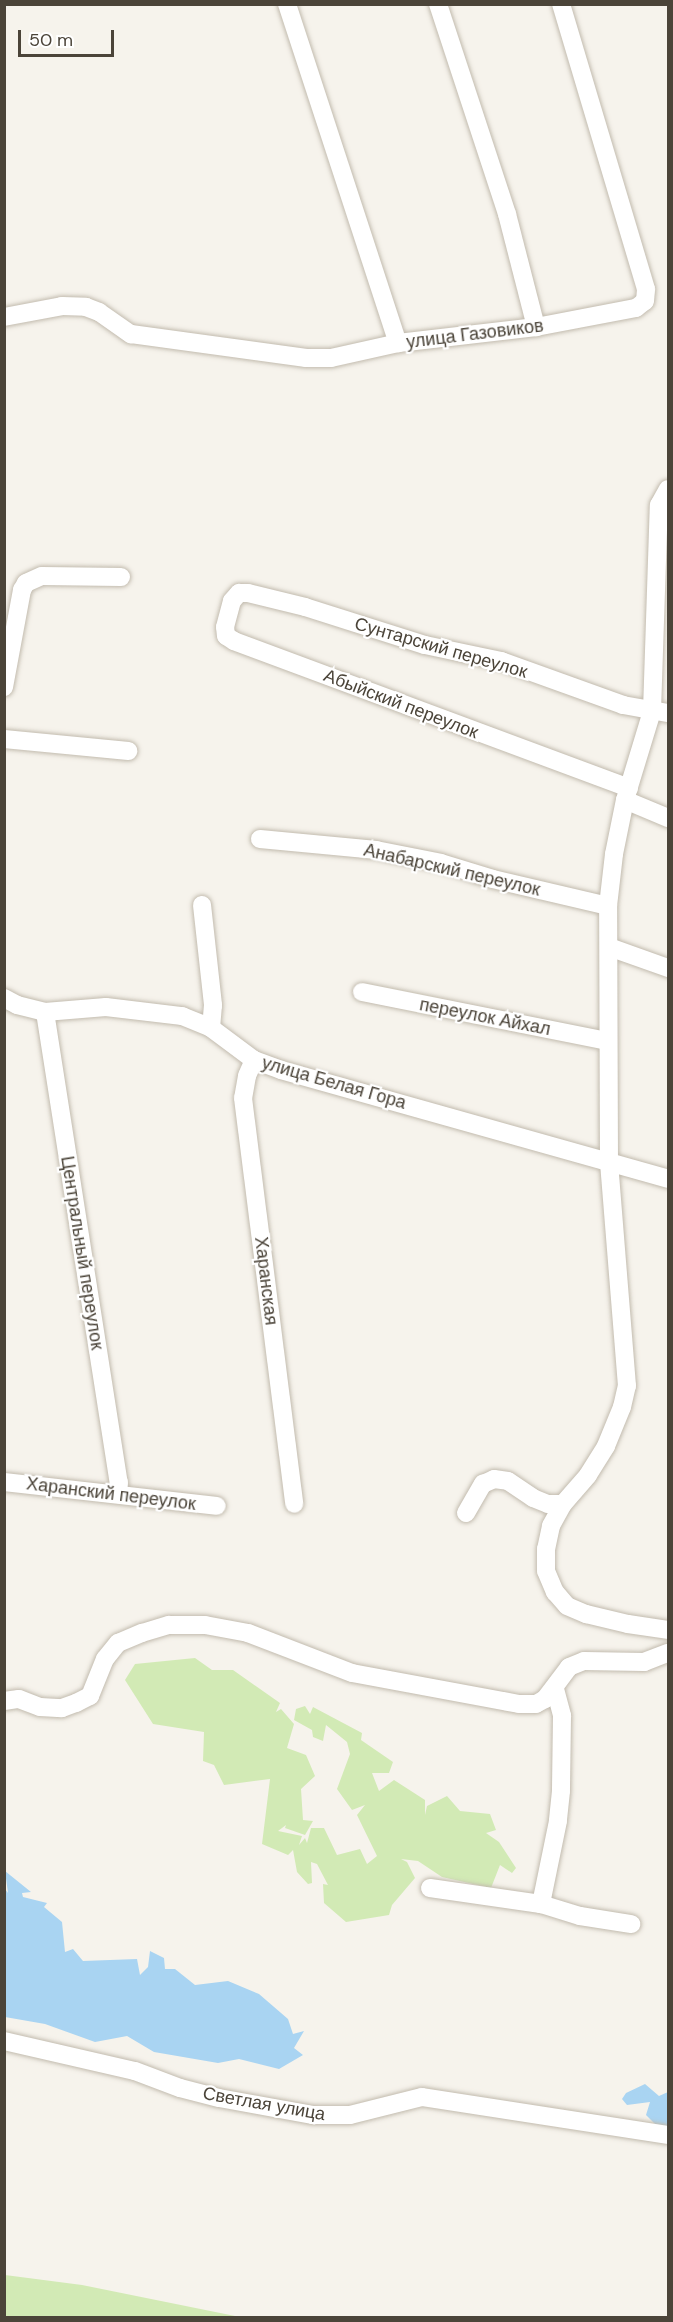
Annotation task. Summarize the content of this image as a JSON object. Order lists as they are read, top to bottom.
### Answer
{
  "streets": {
    "street": [
      "улица Газовиков",
      "Сунтарский переулок",
      "Абыйский переулок",
      "Анабарский переулок",
      "переулок Айхал",
      "улица Белая Гора",
      "Центральный переулок",
      "Харанская",
      "Харанский переулок",
      "Светлая улица"
    ]
  },
  "crossings": [
    ["Сунтарский переулок", "Абыйский переулок"],
    ["улица Белая Гора", "Центральный переулок"],
    ["улица Белая Гора", "Харанская"],
    ["Центральный переулок", "Харанский переулок"]
  ],
  "scale_bar": "50 m"
}
